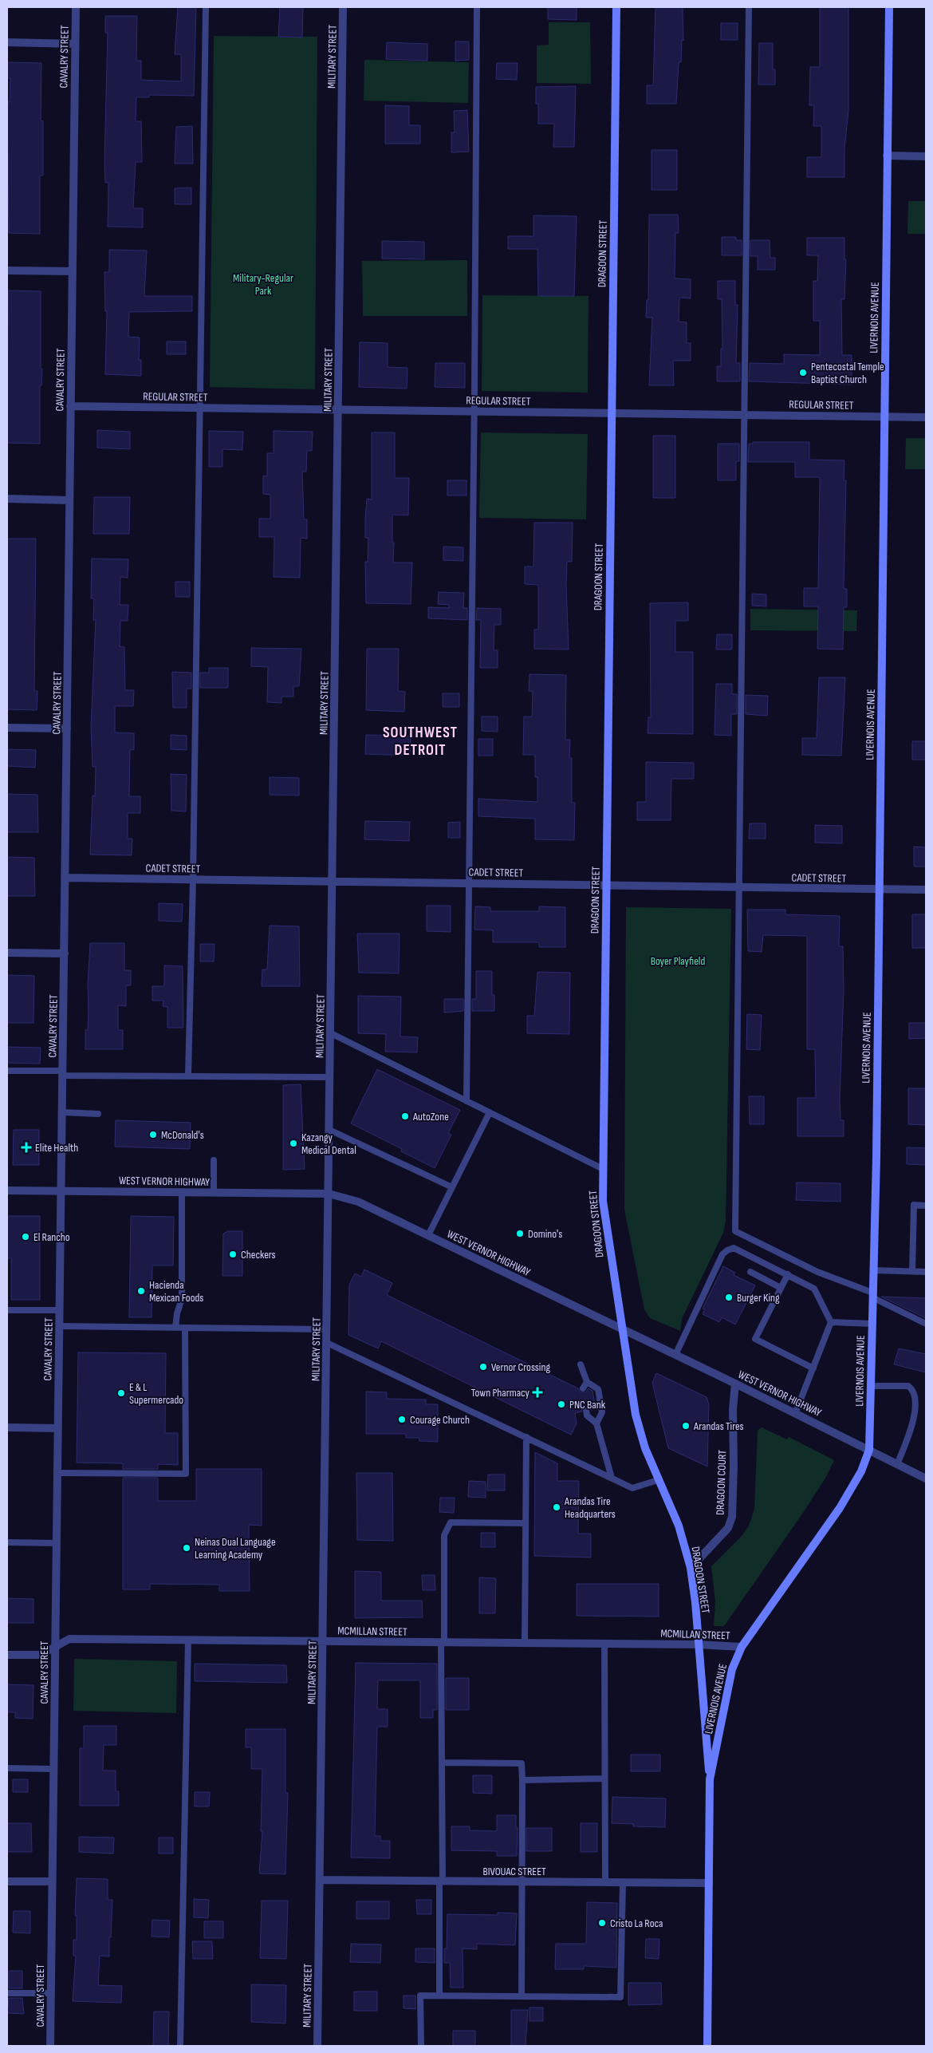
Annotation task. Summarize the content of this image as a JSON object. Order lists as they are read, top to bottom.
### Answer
{
  "streets": {
    "main road": ["DRAGOON STREET", "LIVERNOIS AVENUE"],
    "street": [
      "CAVALRY STREET",
      "MILITARY STREET",
      "REGULAR STREET",
      "CADET STREET",
      "WEST VERNOR HIGHWAY",
      "DRAGOON COURT",
      "MCMILLAN STREET",
      "BIVOUAC STREET"
    ]
  },
  "crossings": [
    ["CAVALRY STREET", "REGULAR STREET"],
    ["CAVALRY STREET", "CADET STREET"],
    ["CAVALRY STREET", "WEST VERNOR HIGHWAY"],
    ["CAVALRY STREET", "MCMILLAN STREET"],
    ["MILITARY STREET", "REGULAR STREET"],
    ["MILITARY STREET", "CADET STREET"],
    ["MILITARY STREET", "WEST VERNOR HIGHWAY"],
    ["MILITARY STREET", "MCMILLAN STREET"],
    ["MILITARY STREET", "BIVOUAC STREET"],
    ["DRAGOON STREET", "LIVERNOIS AVENUE"],
    ["DRAGOON STREET", "REGULAR STREET"],
    ["DRAGOON STREET", "CADET STREET"],
    ["DRAGOON STREET", "WEST VERNOR HIGHWAY"],
    ["DRAGOON STREET", "DRAGOON COURT"],
    ["DRAGOON STREET", "MCMILLAN STREET"],
    ["LIVERNOIS AVENUE", "REGULAR STREET"],
    ["LIVERNOIS AVENUE", "CADET STREET"],
    ["LIVERNOIS AVENUE", "WEST VERNOR HIGHWAY"],
    ["LIVERNOIS AVENUE", "MCMILLAN STREET"],
    ["LIVERNOIS AVENUE", "BIVOUAC STREET"],
    ["WEST VERNOR HIGHWAY", "DRAGOON COURT"]
  ],
  "districts": ["SOUTHWEST DETROIT"],
  "parks": ["Military-Regular Park", "Boyer Playfield"],
  "places": {
    "other": [
      "Pentecostal Temple Baptist Church",
      "AutoZone",
      "McDonald's",
      "Kazangy Medical Dental",
      "Domino's",
      "El Rancho",
      "Checkers",
      "Hacienda Mexican Foods",
      "Burger King",
      "Vernor Crossing",
      "E & L Supermercado",
      "PNC Bank",
      "Courage Church",
      "Arandas Tires",
      "Arandas Tire Headquarters",
      "Neinas Dual Language Learning Academy",
      "Cristo La Roca"
    ],
    "health": ["Elite Health", "Town Pharmacy"]
  }
}
